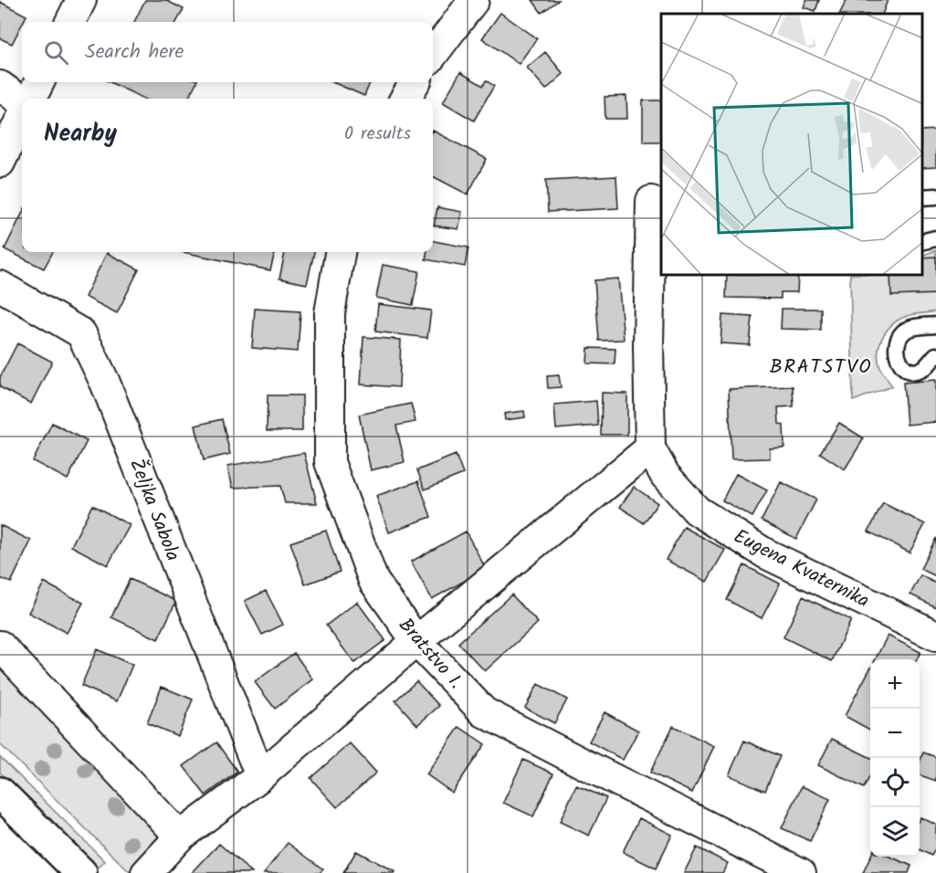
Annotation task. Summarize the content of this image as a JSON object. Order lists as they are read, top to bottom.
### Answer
{
  "streets": {
    "street": ["Željka Sabola", "Eugena Kvaternika", "Bratstvo I."]
  },
  "districts": ["BRATSTVO"],
  "page": {
    "search": "Search here",
    "heading": ["Nearby", "0 results"],
    "map_buttons": ["+", "−"]
  }
}
